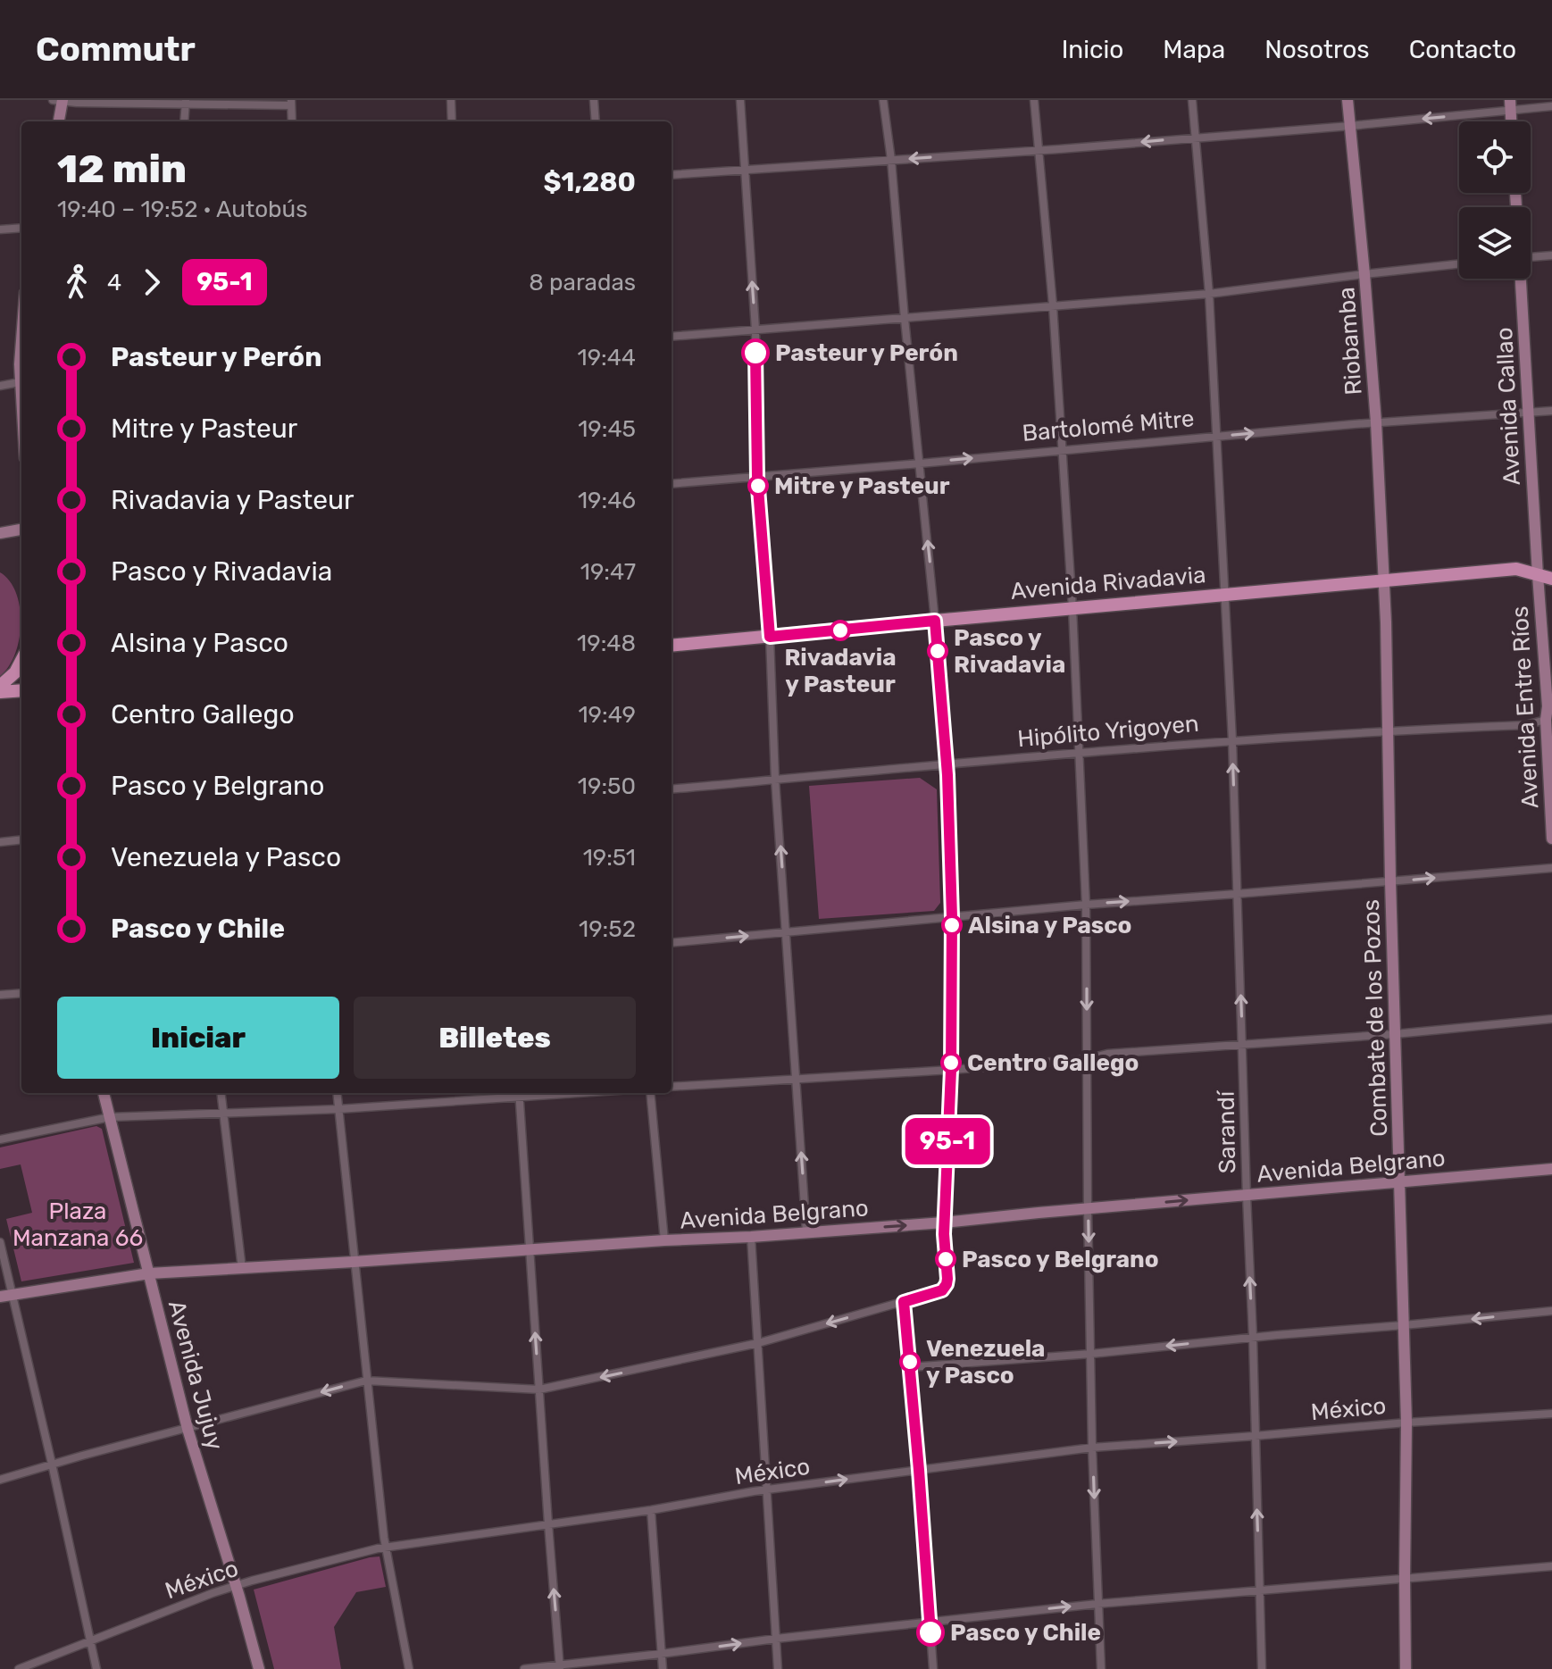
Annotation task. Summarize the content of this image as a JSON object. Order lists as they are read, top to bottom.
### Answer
{
  "streets": {
    "main road": [
      "Riobamba",
      "Avenida Callao",
      "Avenida Rivadavia",
      "Avenida Entre Ríos",
      "Combate de los Pozos",
      "Avenida Belgrano",
      "Avenida Jujuy"
    ],
    "street": [
      "Bartolomé Mitre",
      "Hipólito Yrigoyen",
      "Sarandí",
      "México"
    ]
  },
  "crossings": [
    ["Riobamba", "Bartolomé Mitre"],
    ["Riobamba", "Avenida Rivadavia"],
    ["Riobamba", "Combate de los Pozos"],
    ["Avenida Callao", "Bartolomé Mitre"],
    ["Avenida Callao", "Avenida Rivadavia"],
    ["Avenida Callao", "Avenida Entre Ríos"],
    ["Bartolomé Mitre", "Sarandí"],
    ["Avenida Rivadavia", "Avenida Entre Ríos"],
    ["Avenida Rivadavia", "Combate de los Pozos"],
    ["Avenida Rivadavia", "Sarandí"],
    ["Avenida Entre Ríos", "Hipólito Yrigoyen"],
    ["Hipólito Yrigoyen", "Combate de los Pozos"],
    ["Hipólito Yrigoyen", "Sarandí"],
    ["Combate de los Pozos", "Avenida Belgrano"],
    ["Combate de los Pozos", "México"],
    ["Sarandí", "Avenida Belgrano"],
    ["Sarandí", "México"],
    ["Avenida Belgrano", "Avenida Jujuy"],
    ["Avenida Jujuy", "México"]
  ],
  "one_way": ["Sarandí"],
  "parks": ["Plaza Manzana 66"],
  "places": [
    "Pasteur y Perón",
    "Mitre y Pasteur",
    "Rivadavia y Pasteur",
    "Pasco y Rivadavia",
    "Alsina y Pasco",
    "Centro Gallego",
    "Pasco y Belgrano",
    "Venezuela y Pasco",
    "Pasco y Chile"
  ],
  "lines": ["bus line 95-1"],
  "page": {
    "header": "Commutr",
    "nav": [
      "Inicio",
      "Mapa",
      "Nosotros",
      "Contacto"
    ],
    "on_map": "95-1",
    "heading": ["12 min", "19:40 – 19:52 · Autobús", "$1,280"],
    "legs": ["4", "95-1", "8 paradas"],
    "list": [
      {
        "name": "Pasteur y Perón",
        "value": "19:44"
      },
      {
        "name": "Mitre y Pasteur",
        "value": "19:45"
      },
      {
        "name": "Rivadavia y Pasteur",
        "value": "19:46"
      },
      {
        "name": "Pasco y Rivadavia",
        "value": "19:47"
      },
      {
        "name": "Alsina y Pasco",
        "value": "19:48"
      },
      {
        "name": "Centro Gallego",
        "value": "19:49"
      },
      {
        "name": "Pasco y Belgrano",
        "value": "19:50"
      },
      {
        "name": "Venezuela y Pasco",
        "value": "19:51"
      },
      {
        "name": "Pasco y Chile",
        "value": "19:52"
      }
    ],
    "buttons": ["Iniciar", "Billetes"]
  }
}
